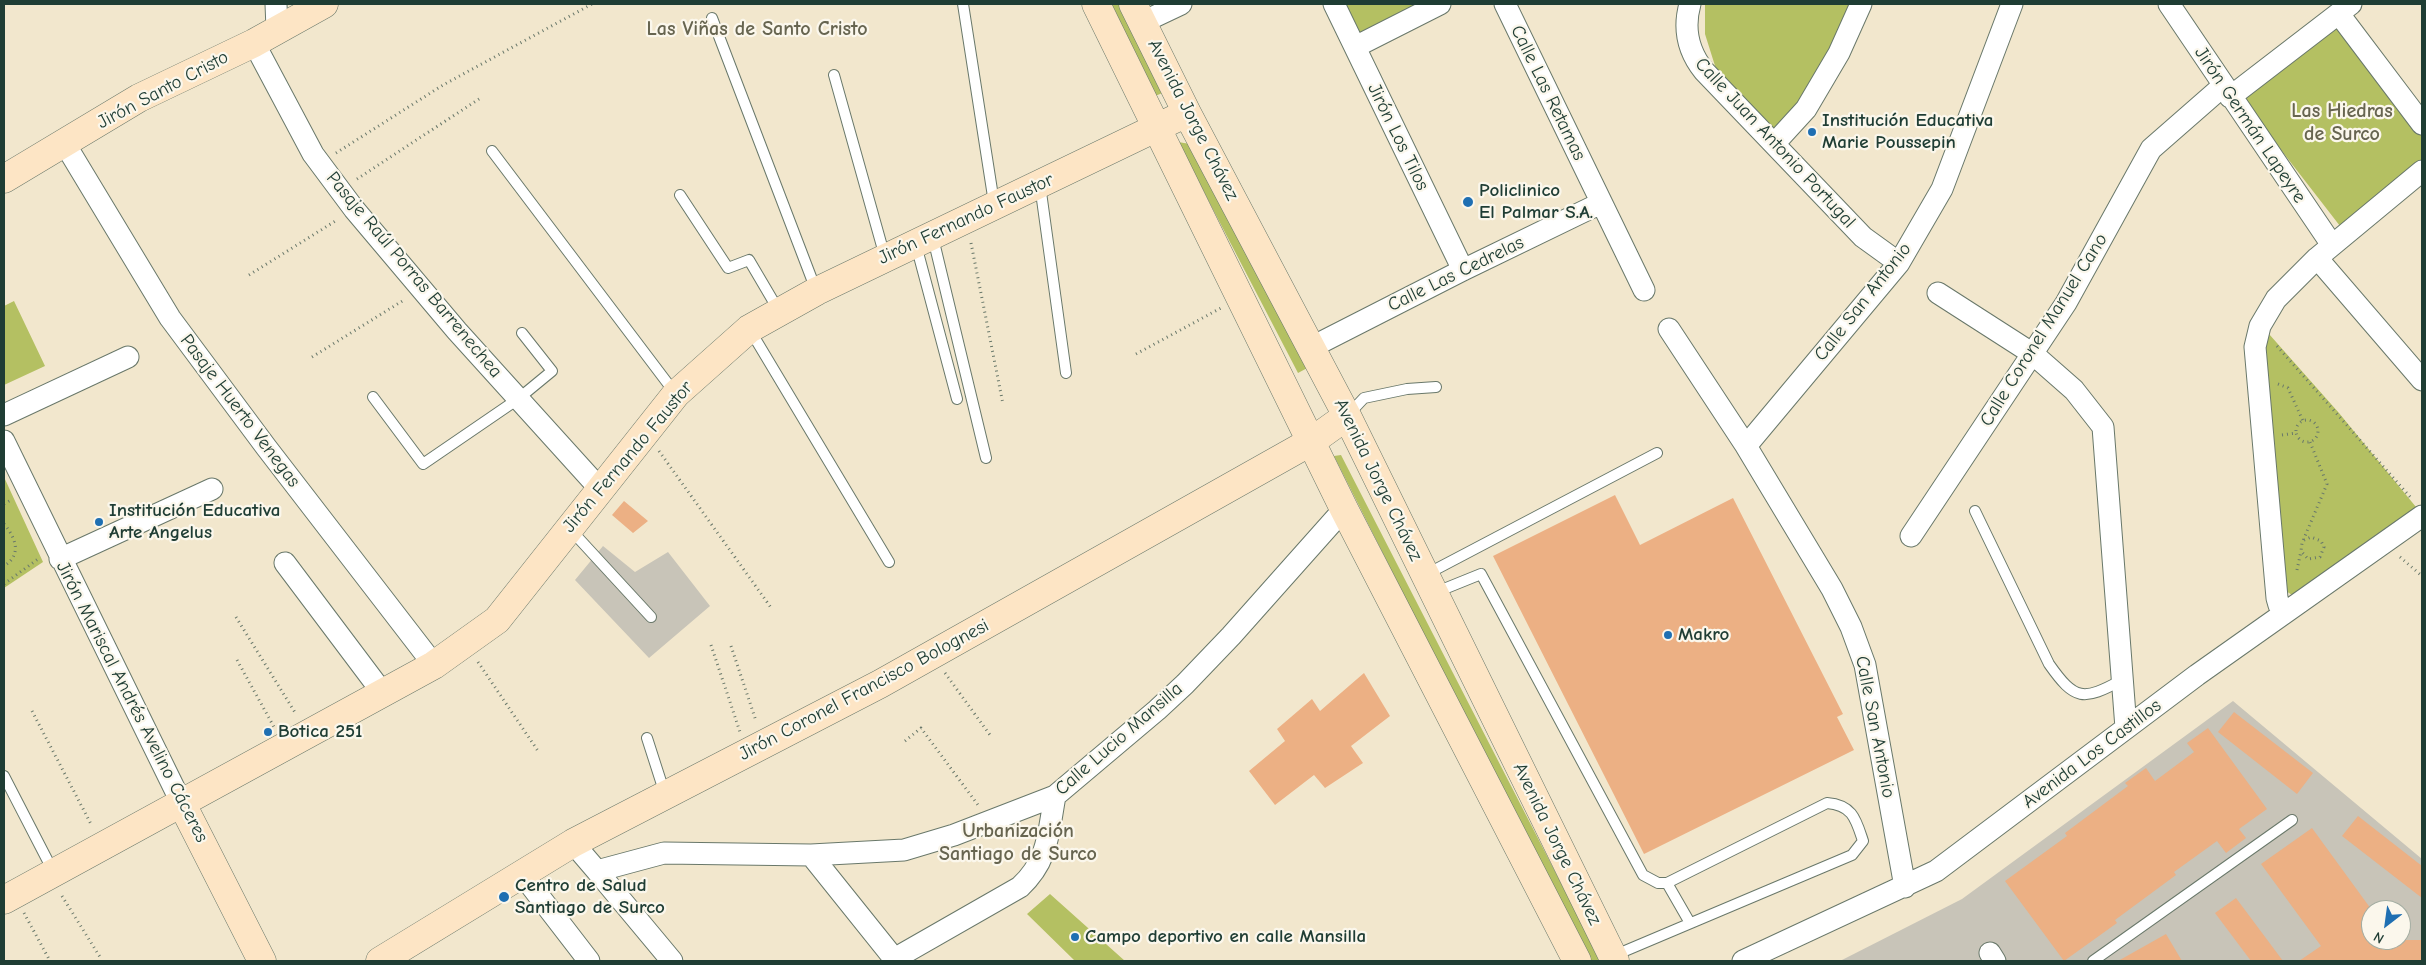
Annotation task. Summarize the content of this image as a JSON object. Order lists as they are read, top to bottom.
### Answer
{
  "streets": {
    "street": [
      "Jirón Santo Cristo",
      "Calle Las Retamas",
      "Avenida Jorge Chávez",
      "Jirón Germán Lapeyre",
      "Jirón Los Tilos",
      "Calle Juan Antonio Portugal",
      "Jirón Fernando Faustor",
      "Calle Las Cedrelas",
      "Pasaje Raúl Porras Barrenechea",
      "Calle San Antonio",
      "Calle Coronel Manuel Cano",
      "Pasaje Huerto Venegas",
      "Jirón Coronel Francisco Bolognesi",
      "Jirón Mariscal Andrés Avelino Cáceres",
      "Calle Lucio Mansilla",
      "Avenida Los Castillos"
    ]
  },
  "crossings": [
    ["Jirón Santo Cristo", "Pasaje Raúl Porras Barrenechea"],
    ["Jirón Santo Cristo", "Pasaje Huerto Venegas"],
    ["Calle Las Retamas", "Calle Las Cedrelas"],
    ["Avenida Jorge Chávez", "Jirón Fernando Faustor"],
    ["Avenida Jorge Chávez", "Calle Las Cedrelas"],
    ["Avenida Jorge Chávez", "Jirón Coronel Francisco Bolognesi"],
    ["Avenida Jorge Chávez", "Calle Lucio Mansilla"],
    ["Jirón Germán Lapeyre", "Calle Coronel Manuel Cano"],
    ["Jirón Los Tilos", "Calle Las Cedrelas"],
    ["Calle Juan Antonio Portugal", "Calle San Antonio"],
    ["Jirón Fernando Faustor", "Pasaje Raúl Porras Barrenechea"],
    ["Jirón Fernando Faustor", "Pasaje Huerto Venegas"],
    ["Jirón Fernando Faustor", "Jirón Mariscal Andrés Avelino Cáceres"],
    ["Calle San Antonio", "Avenida Los Castillos"]
  ],
  "districts": ["Las Viñas de Santo Cristo", "Las Hiedras de Surco", "Urbanización Santiago de Surco"],
  "places": [
    "Institución Educativa Marie Poussepin",
    "Policlinico El Palmar S.A.",
    "Institución Educativa Arte Angelus",
    "Makro",
    "Botica 251",
    "Centro de Salud Santiago de Surco",
    "Campo deportivo en calle Mansilla"
  ],
  "north": "bottom left"
}
